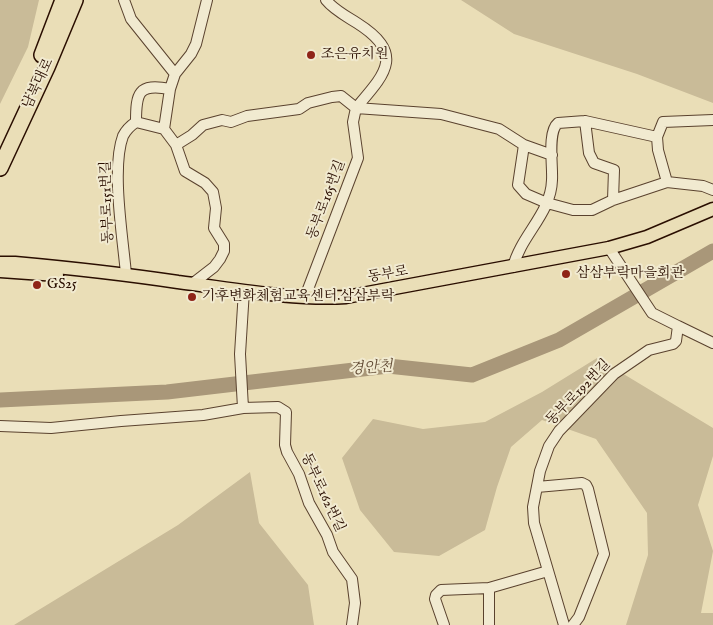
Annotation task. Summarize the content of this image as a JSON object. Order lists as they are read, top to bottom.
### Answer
{
  "streets": {
    "highway": ["남북대로"],
    "main road": ["동부로"],
    "street": [
      "동부로165번길",
      "동부로151번길",
      "동부로192번길",
      "동부로162번길"
    ]
  },
  "crossings": [
    ["동부로165번길", "동부로"],
    ["동부로151번길", "동부로"]
  ],
  "water": ["경안천"],
  "places": [
    "조은유치원",
    "삼삼부락마을회관",
    "GS25",
    "기후변화체험교육센터.삼삼부락"
  ]
}
